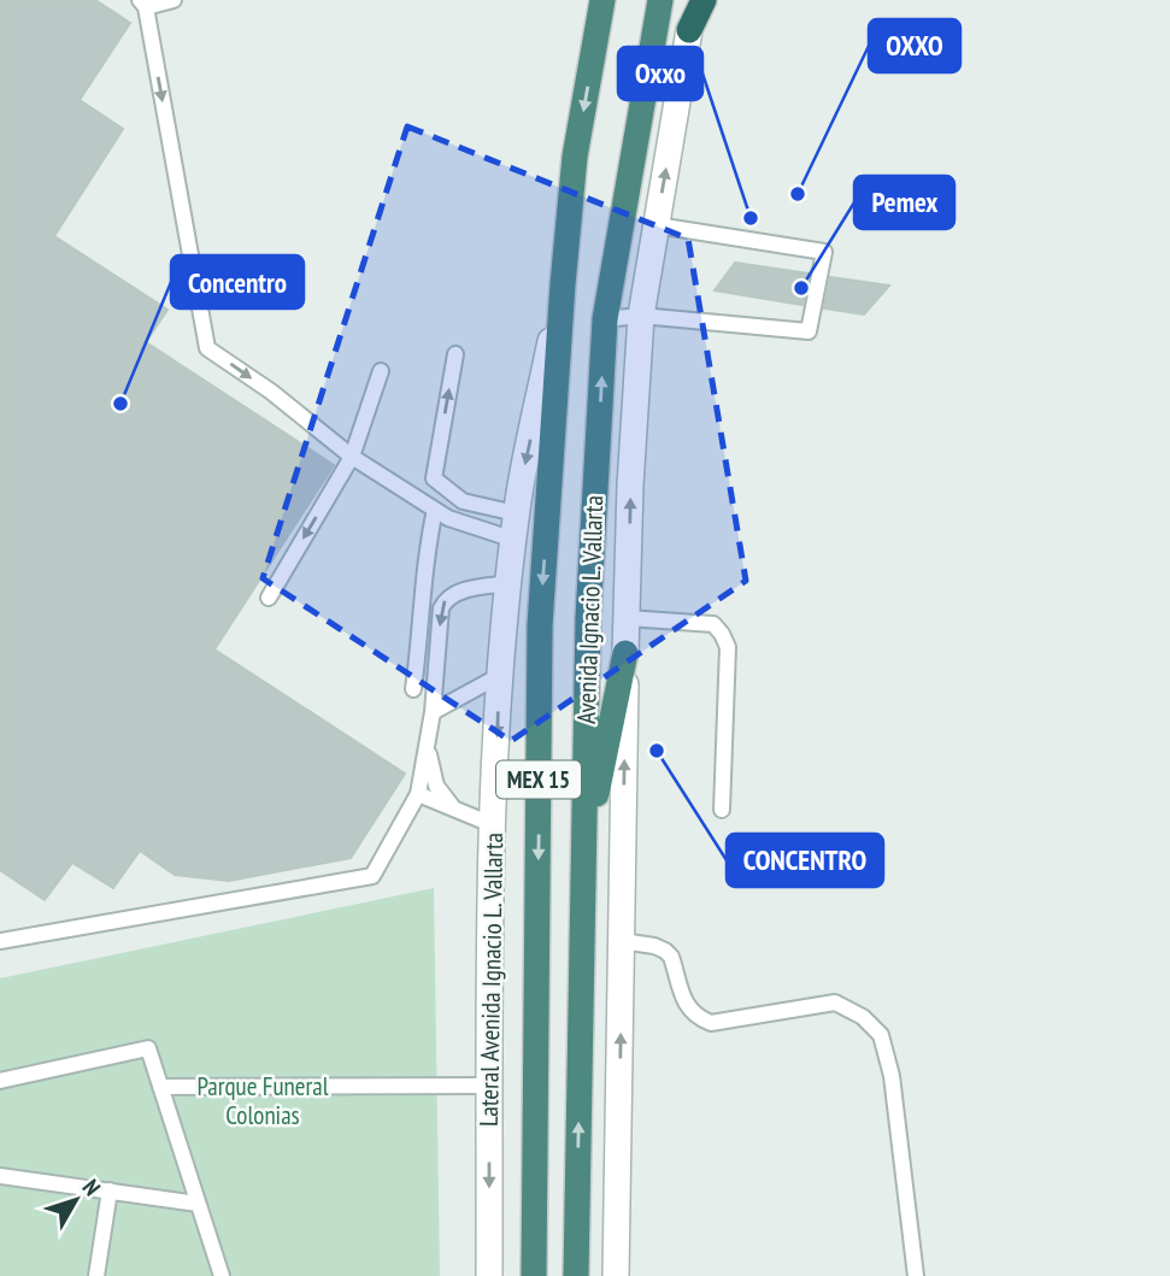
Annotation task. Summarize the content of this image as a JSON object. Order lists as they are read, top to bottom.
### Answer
{
  "streets": {
    "highway": ["Avenida Ignacio L. Vallarta", "MEX 15"],
    "street": ["Lateral Avenida Ignacio L. Vallarta"]
  },
  "crossings": [
    ["Avenida Ignacio L. Vallarta", "Lateral Avenida Ignacio L. Vallarta"]
  ],
  "parks": ["Parque Funeral Colonias"],
  "places": [
    "OXXO",
    "Oxxo",
    "Pemex",
    "Concentro",
    "CONCENTRO"
  ],
  "north": "top right"
}
